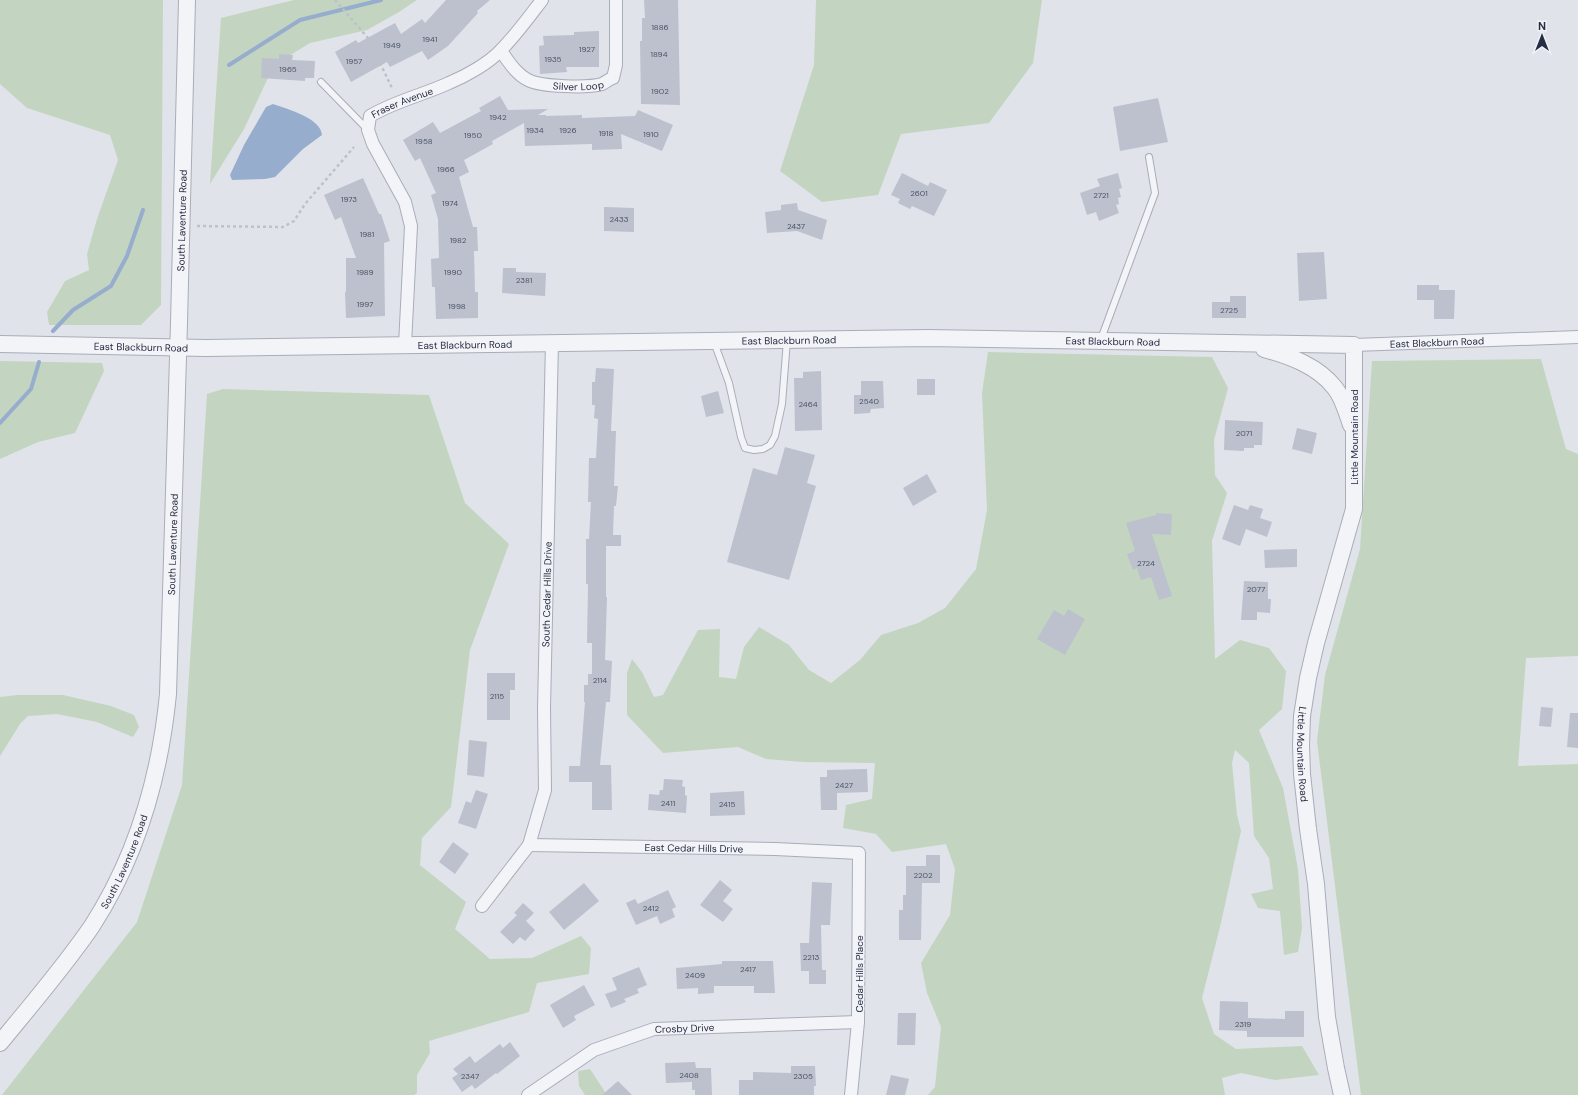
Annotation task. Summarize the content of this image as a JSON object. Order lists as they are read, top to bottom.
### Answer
{
  "streets": {
    "street": [
      "Silver Loop",
      "Fraser Avenue",
      "South Laventure Road",
      "East Blackburn Road",
      "Little Mountain Road",
      "South Cedar Hills Drive",
      "East Cedar Hills Drive",
      "Cedar Hills Place",
      "Crosby Drive"
    ]
  },
  "crossings": [
    ["Silver Loop", "Fraser Avenue"],
    ["Fraser Avenue", "East Blackburn Road"],
    ["South Laventure Road", "East Blackburn Road"],
    ["East Blackburn Road", "Little Mountain Road"],
    ["East Blackburn Road", "South Cedar Hills Drive"],
    ["South Cedar Hills Drive", "East Cedar Hills Drive"],
    ["East Cedar Hills Drive", "Cedar Hills Place"],
    ["Cedar Hills Place", "Crosby Drive"]
  ],
  "house_numbers": [
    "1886",
    "1941",
    "1949",
    "1927",
    "1894",
    "1935",
    "1957",
    "1965",
    "1902",
    "1942",
    "1934",
    "1926",
    "1918",
    "1910",
    "1950",
    "1958",
    "1966",
    "2601",
    "2721",
    "1973",
    "1974",
    "2433",
    "2437",
    "1981",
    "1982",
    "1989",
    "1990",
    "2381",
    "1997",
    "1998",
    "2725",
    "2540",
    "2464",
    "2071",
    "2724",
    "2077",
    "2114",
    "2115",
    "2427",
    "2411",
    "2415",
    "2202",
    "2412",
    "2213",
    "2417",
    "2409",
    "2319",
    "2408",
    "2347",
    "2305"
  ],
  "north": "top"
}
